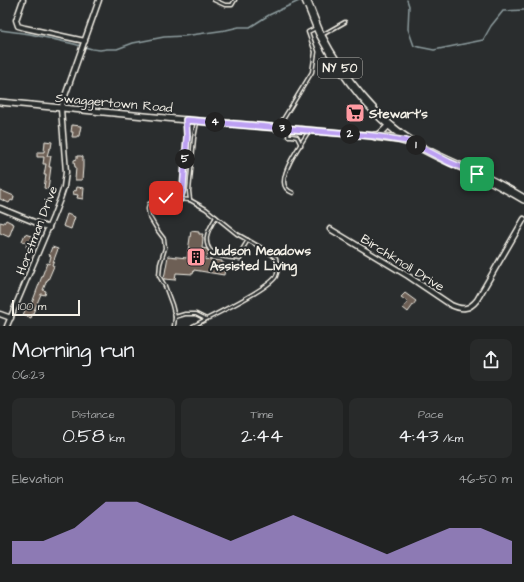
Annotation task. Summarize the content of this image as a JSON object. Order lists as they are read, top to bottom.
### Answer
{
  "streets": {
    "main road": ["NY 50"],
    "street": ["Swaggertown Road", "Horstman Drive", "Birchknoll Drive"]
  },
  "crossings": [
    ["Swaggertown Road", "Horstman Drive"]
  ],
  "places": {
    "supermarket": ["Stewart's"],
    "building": ["Judson Meadows Assisted Living"]
  },
  "scale_bar": "100 m",
  "page": {
    "pins": [
      "4",
      "3",
      "2",
      "1",
      "5"
    ],
    "scale": "100 m",
    "heading": ["Morning run", "06:23"],
    "stats": [
      ["Distance", "0.58 km"],
      ["Time", "2:44"],
      ["Pace", "4:43 /km"]
    ],
    "chart": ["Elevation", "46–50 m"]
  }
}
